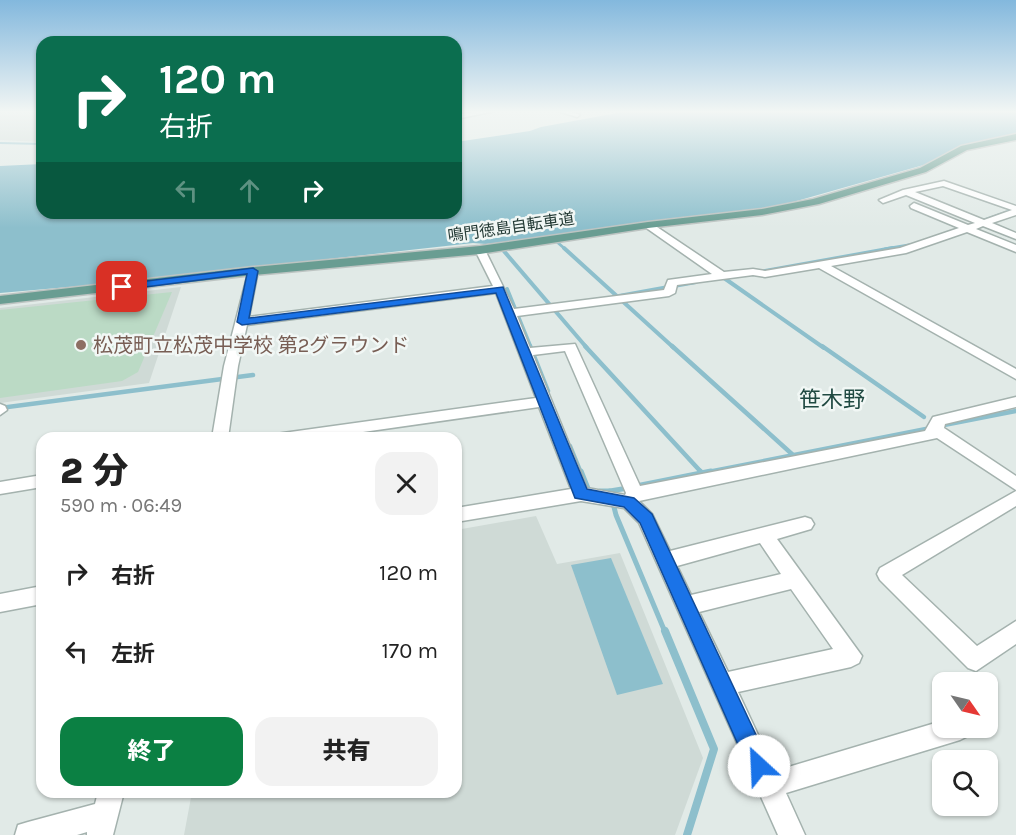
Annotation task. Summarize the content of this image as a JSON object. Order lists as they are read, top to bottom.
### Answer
{
  "streets": {
    "main road": ["鳴門徳島自転車道"]
  },
  "districts": ["笹木野"],
  "places": ["松茂町立松茂中学校 第2グラウンド"],
  "north": "bottom right",
  "page": {
    "turn": ["120 m", "右折"],
    "heading": ["2 分", "590 m · 06:49"],
    "list": [
      {
        "name": "右折",
        "value": "120 m"
      },
      {
        "name": "左折",
        "value": "170 m"
      }
    ],
    "buttons": ["終了", "共有"]
  }
}
